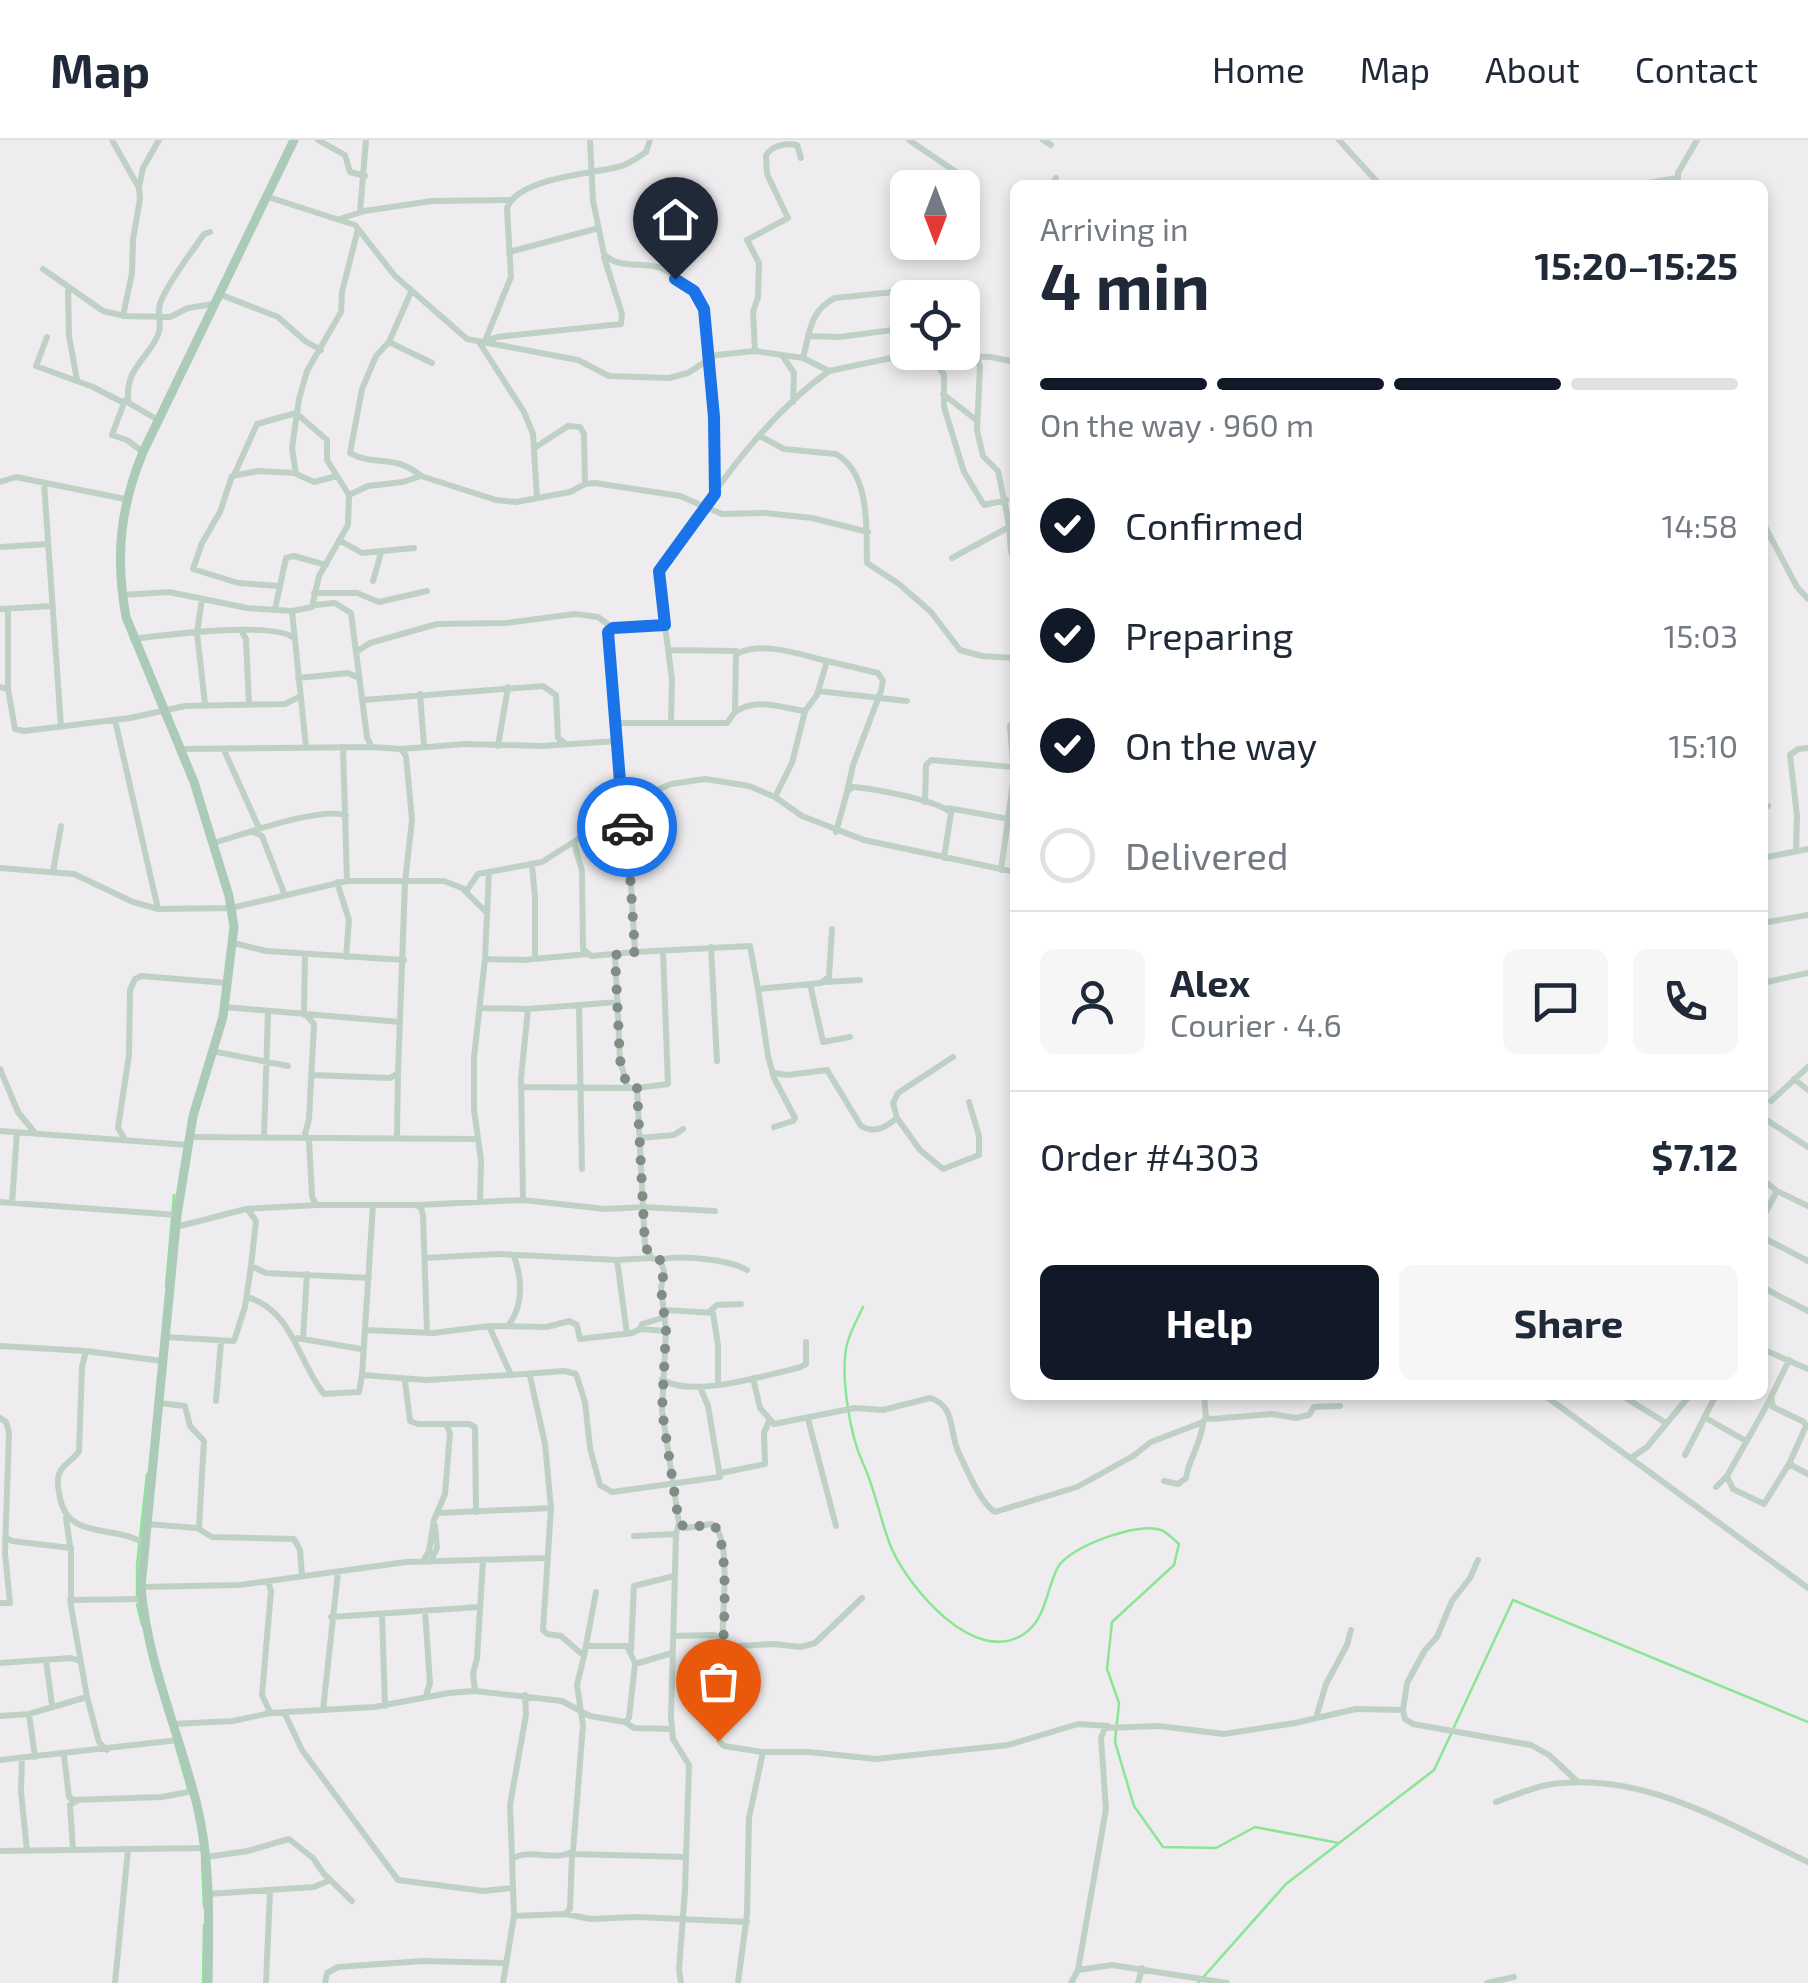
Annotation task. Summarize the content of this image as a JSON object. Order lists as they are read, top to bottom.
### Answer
{
  "north": "bottom",
  "page": {
    "header": "Map",
    "nav": [
      "Home",
      "Map",
      "About",
      "Contact"
    ],
    "heading": ["4 min", "Arriving in", "15:20–15:25"],
    "panel": [
      "Alex",
      "Courier · 4.6",
      "Order #4303",
      "$7.12"
    ],
    "bar": "On the way · 960 m",
    "list": [
      ["Confirmed", "14:58"],
      ["Preparing", "15:03"],
      ["On the way", "15:10"],
      "Delivered"
    ],
    "buttons": ["Help", "Share"]
  }
}
